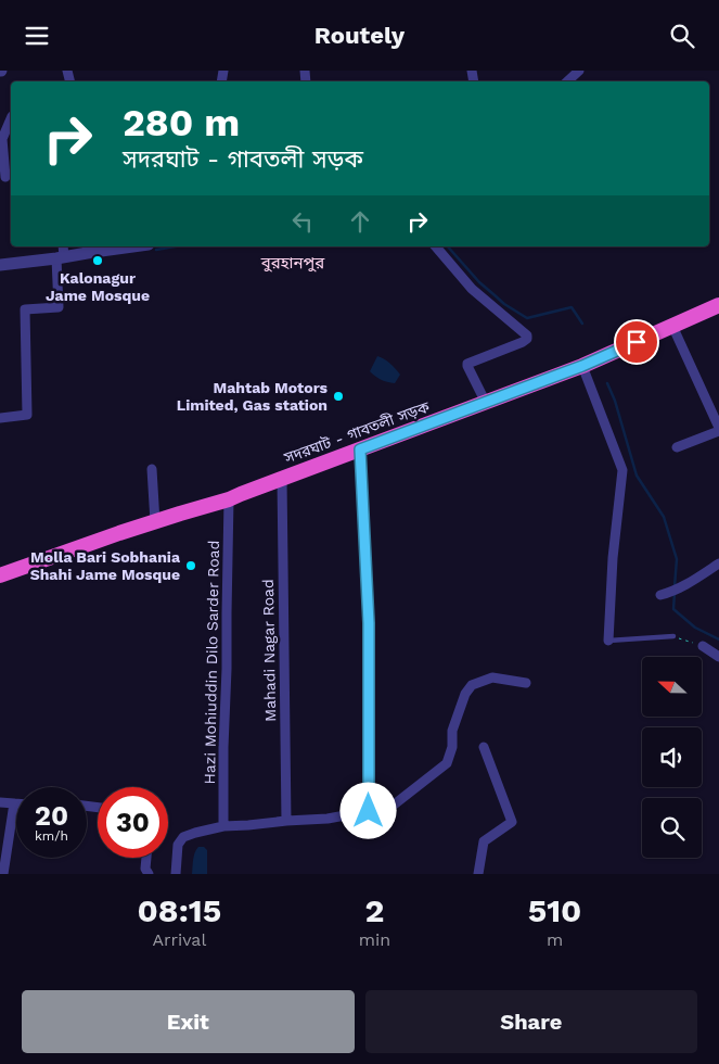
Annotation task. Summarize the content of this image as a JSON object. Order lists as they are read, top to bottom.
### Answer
{
  "streets": {
    "highway": ["সদরঘাট - গাবতলী সড়ক"],
    "street": ["Mahadi Nagar Road", "Hazi Mohiuddin Dilo Sarder Road"]
  },
  "crossings": [
    ["সদরঘাট - গাবতলী সড়ক", "Mahadi Nagar Road"],
    ["সদরঘাট - গাবতলী সড়ক", "Hazi Mohiuddin Dilo Sarder Road"]
  ],
  "districts": ["বুরহানপুর"],
  "places": ["Kalonagur Jame Mosque", "Mahtab Motors Limited, Gas station", "Molla Bari Sobhania Shahi Jame Mosque"],
  "north": "left",
  "page": {
    "header": "Routely",
    "turn": ["280 m", "সদরঘাট - গাবতলী সড়ক"],
    "speed": "20 km/h",
    "limit": "30",
    "eta": [
      "08:15",
      "Arrival",
      "2",
      "min",
      "510",
      "m"
    ],
    "buttons": ["Exit", "Share"]
  }
}
